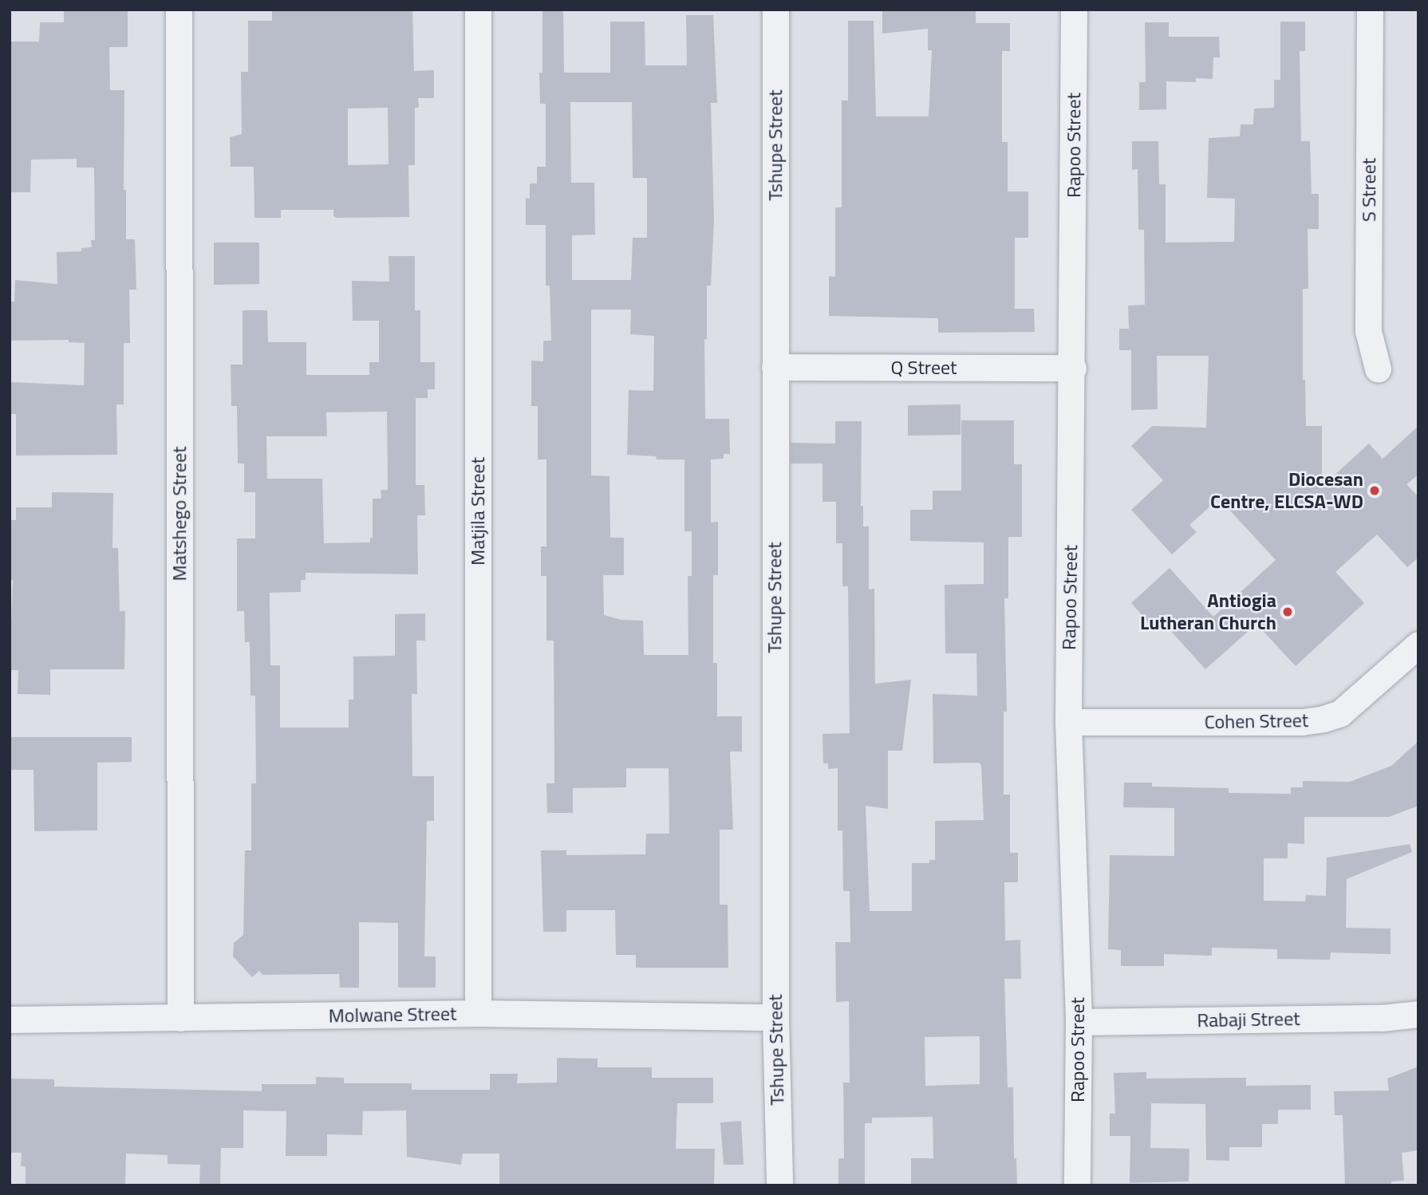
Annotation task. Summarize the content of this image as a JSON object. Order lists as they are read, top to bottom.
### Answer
{
  "streets": {
    "street": [
      "Tshupe Street",
      "Rapoo Street",
      "S Street",
      "Q Street",
      "Matjila Street",
      "Matshego Street",
      "Cohen Street",
      "Molwane Street",
      "Rabaji Street"
    ]
  },
  "crossings": [
    ["Tshupe Street", "Q Street"],
    ["Tshupe Street", "Molwane Street"],
    ["Rapoo Street", "Q Street"],
    ["Rapoo Street", "Cohen Street"],
    ["Rapoo Street", "Rabaji Street"],
    ["Matjila Street", "Molwane Street"],
    ["Matshego Street", "Molwane Street"]
  ],
  "places": ["Diocesan Centre, ELCSA-WD", "Antiogia Lutheran Church"]
}
